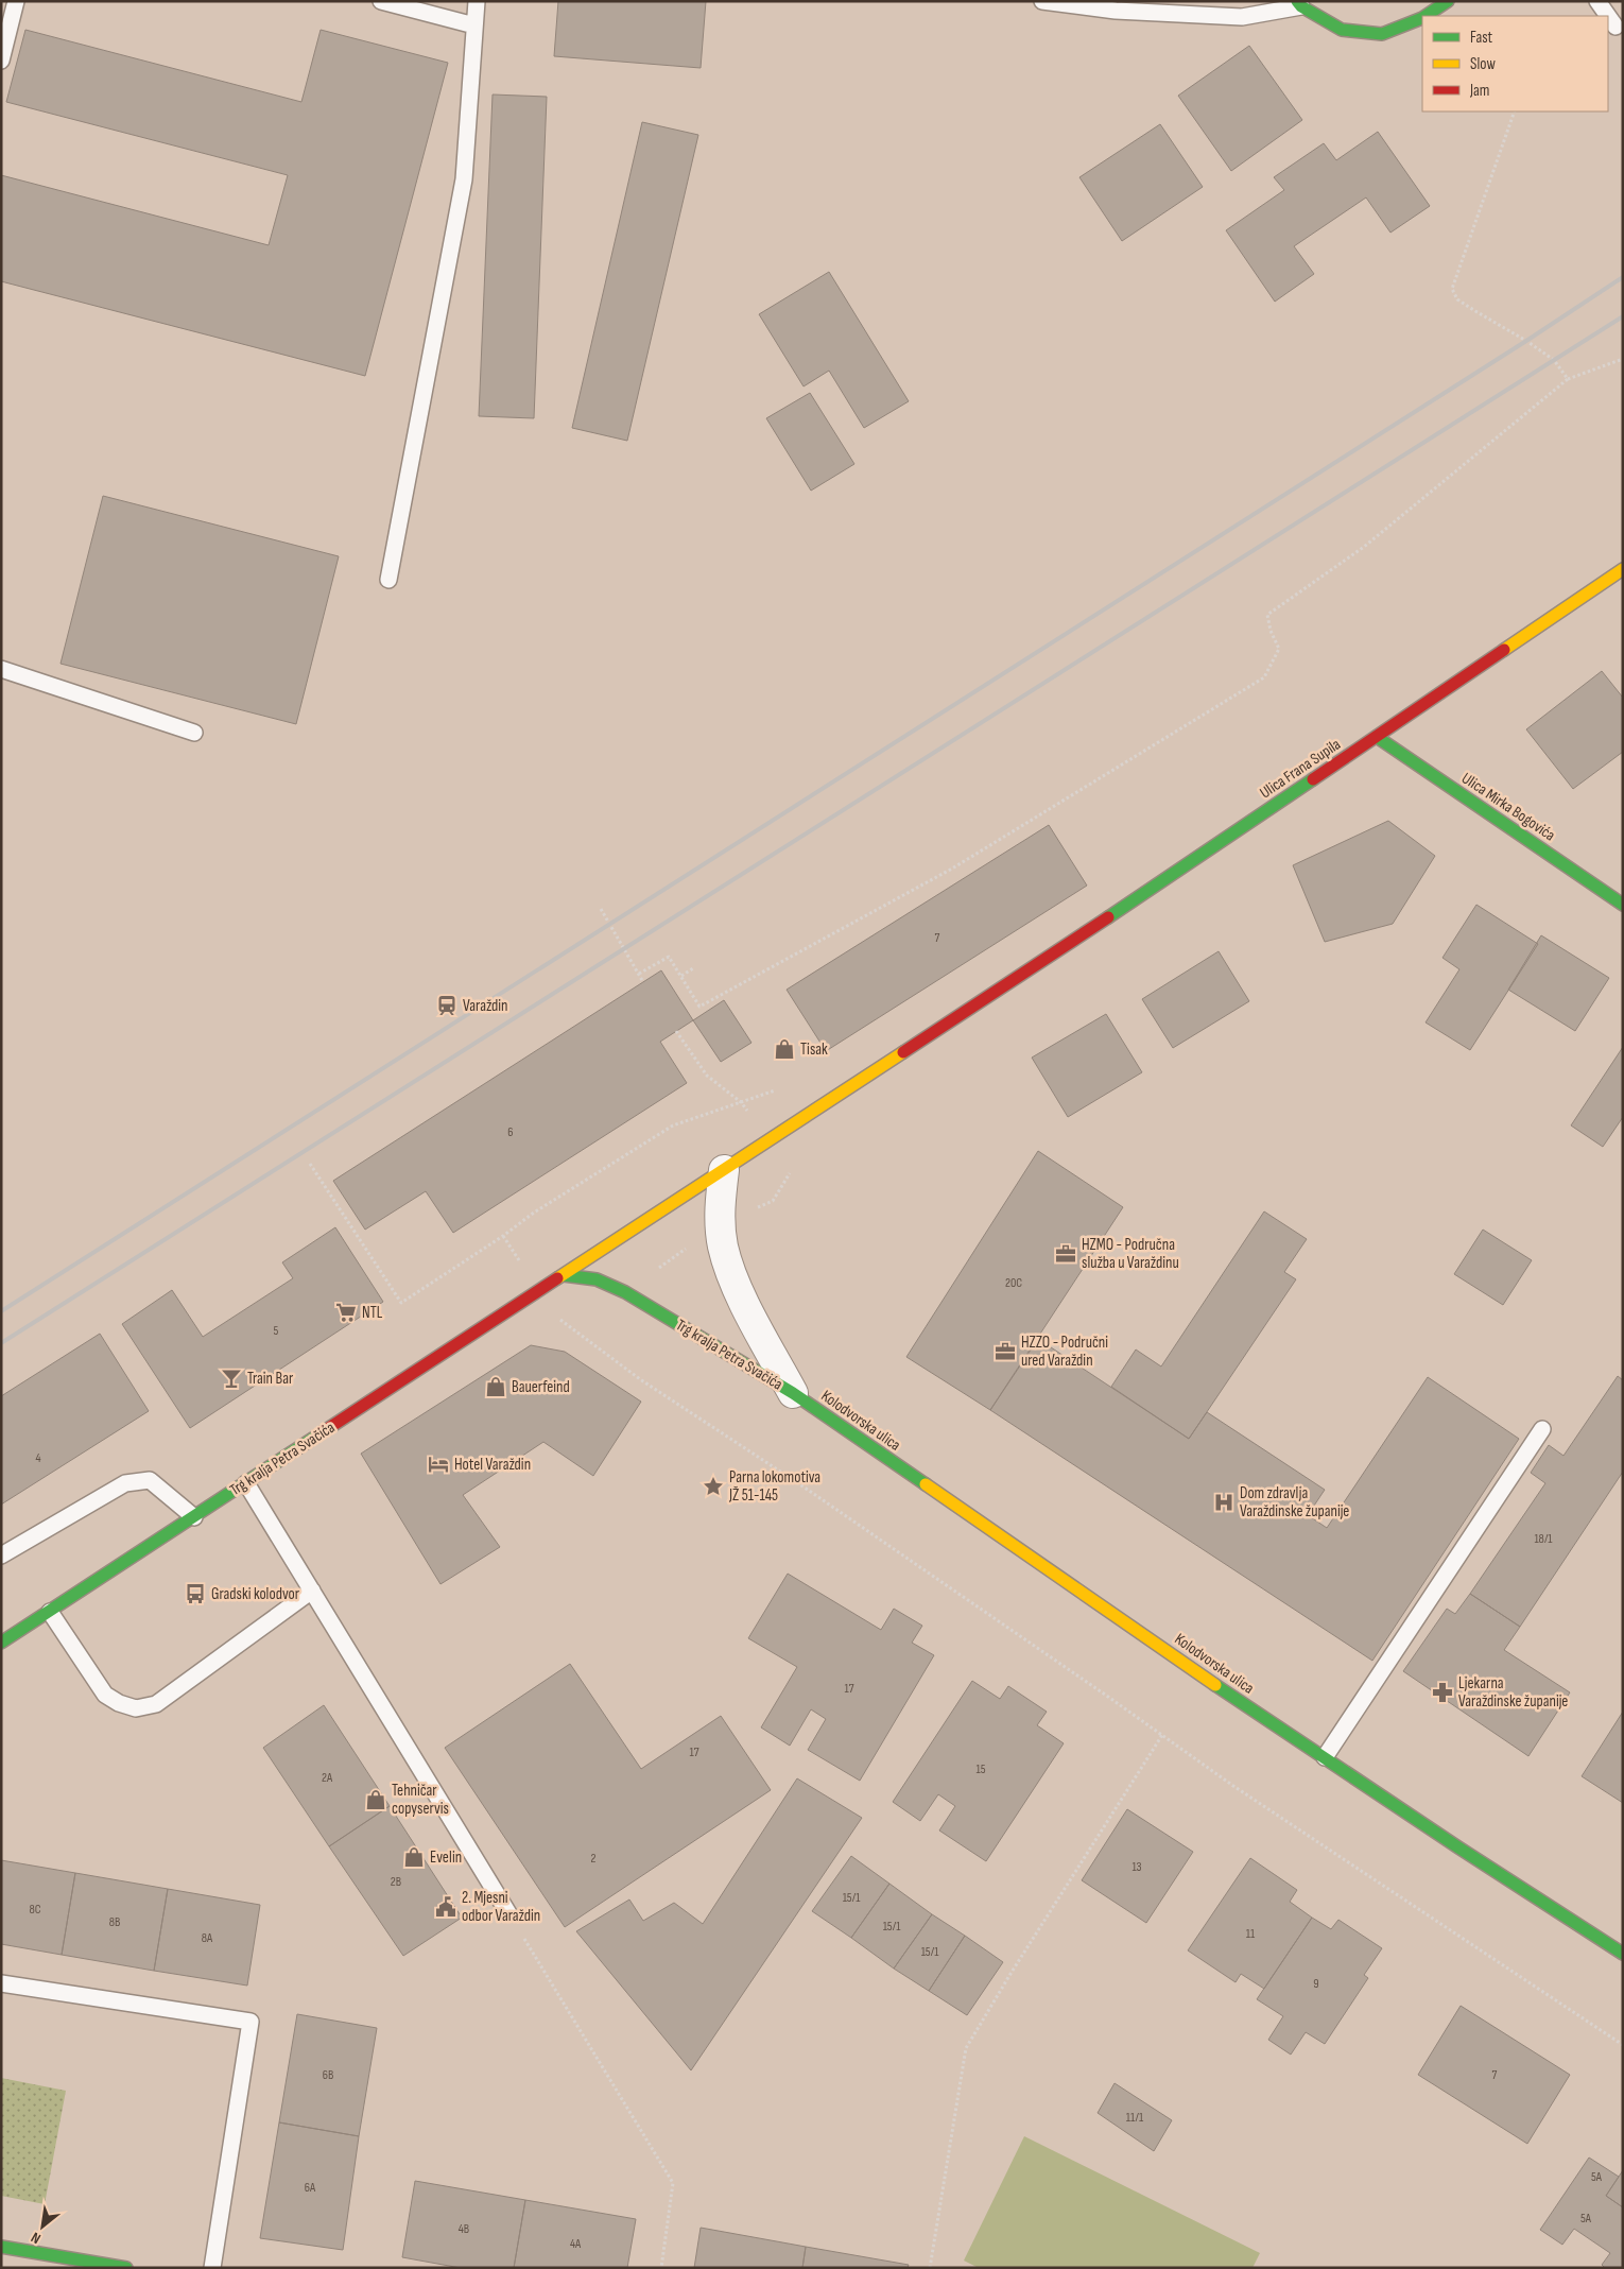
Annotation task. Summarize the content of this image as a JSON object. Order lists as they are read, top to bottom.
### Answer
{
  "streets": {
    "main road": [
      "Ulica Frana Supila",
      "Ulica Mirka Bogovića",
      "Trg kralja Petra Svačića",
      "Kolodvorska ulica"
    ]
  },
  "crossings": [
    ["Ulica Frana Supila", "Ulica Mirka Bogovića"],
    ["Ulica Frana Supila", "Trg kralja Petra Svačića"],
    ["Trg kralja Petra Svačića", "Kolodvorska ulica"]
  ],
  "places": {
    "station": ["Varaždin"],
    "shop": [
      "Tisak",
      "Bauerfeind",
      "Tehničar copyservis",
      "Evelin"
    ],
    "office": ["HZMO - Područna služba u Varaždinu", "HZZO - Područni ured Varaždin"],
    "supermarket": ["NTL"],
    "bar": ["Train Bar"],
    "hotel": ["Hotel Varaždin"],
    "place": ["Parna lokomotiva JŽ 51-145"],
    "hospital": ["Dom zdravlja Varaždinske županije"],
    "bus stop": ["Gradski kolodvor"],
    "pharmacy": ["Ljekarna Varaždinske županije"],
    "public building": ["2. Mjesni odbor Varaždin"]
  },
  "house_numbers": [
    "7",
    "6",
    "20C",
    "5",
    "4",
    "18/1",
    "17",
    "17",
    "15",
    "2A",
    "2",
    "13",
    "2B",
    "15/1",
    "8C",
    "8B",
    "15/1",
    "11",
    "8A",
    "15/1",
    "9",
    "6B",
    "7",
    "11/1",
    "5A",
    "6A",
    "5A",
    "4B",
    "4A"
  ],
  "legend": ["Fast", "Slow", "Jam"],
  "north": "bottom left"
}
